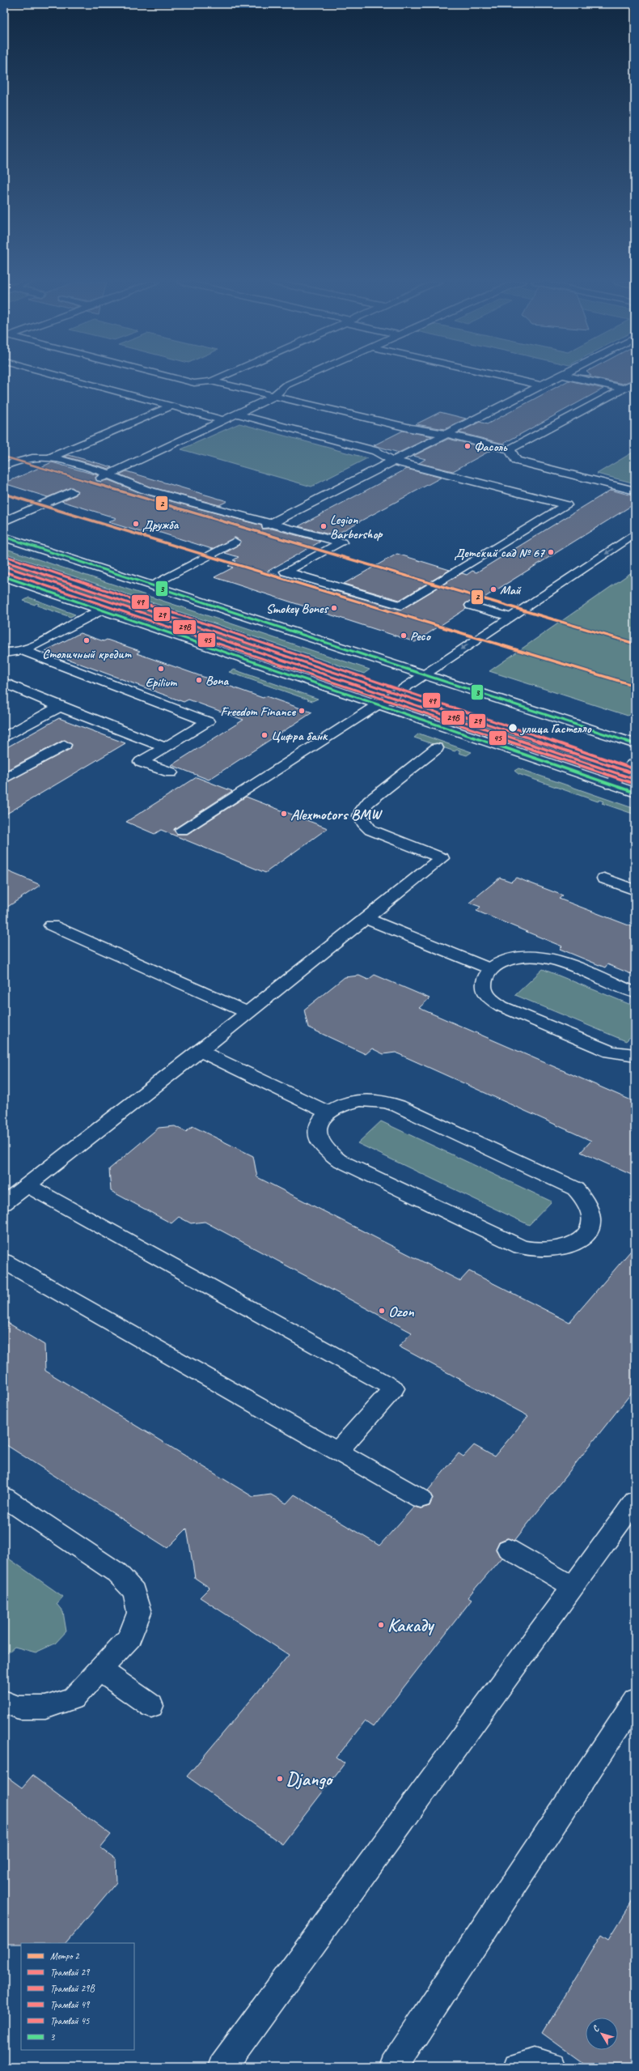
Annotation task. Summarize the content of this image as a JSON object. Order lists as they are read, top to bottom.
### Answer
{
  "places": [
    "Фасоль",
    "Дружба",
    "Legion Barbershop",
    "Детский сад № 67",
    "Май",
    "Smokey Bones",
    "Ресо",
    "Столичный кредит",
    "Epilium",
    "Bona",
    "Freedom Finance",
    "улица Гастелло",
    "Цифра банк",
    "Alexmotors BMW",
    "Ozon",
    "Какаду",
    "Django"
  ],
  "lines": [
    "metro line 2",
    "transit line 3",
    "tram line 49",
    "tram line 29",
    "tram line 29В",
    "tram line 45"
  ],
  "legend": [
    "Метро 2",
    "Трамвай 29",
    "Трамвай 29В",
    "Трамвай 49",
    "Трамвай 45",
    "3"
  ],
  "north": "top left"
}
